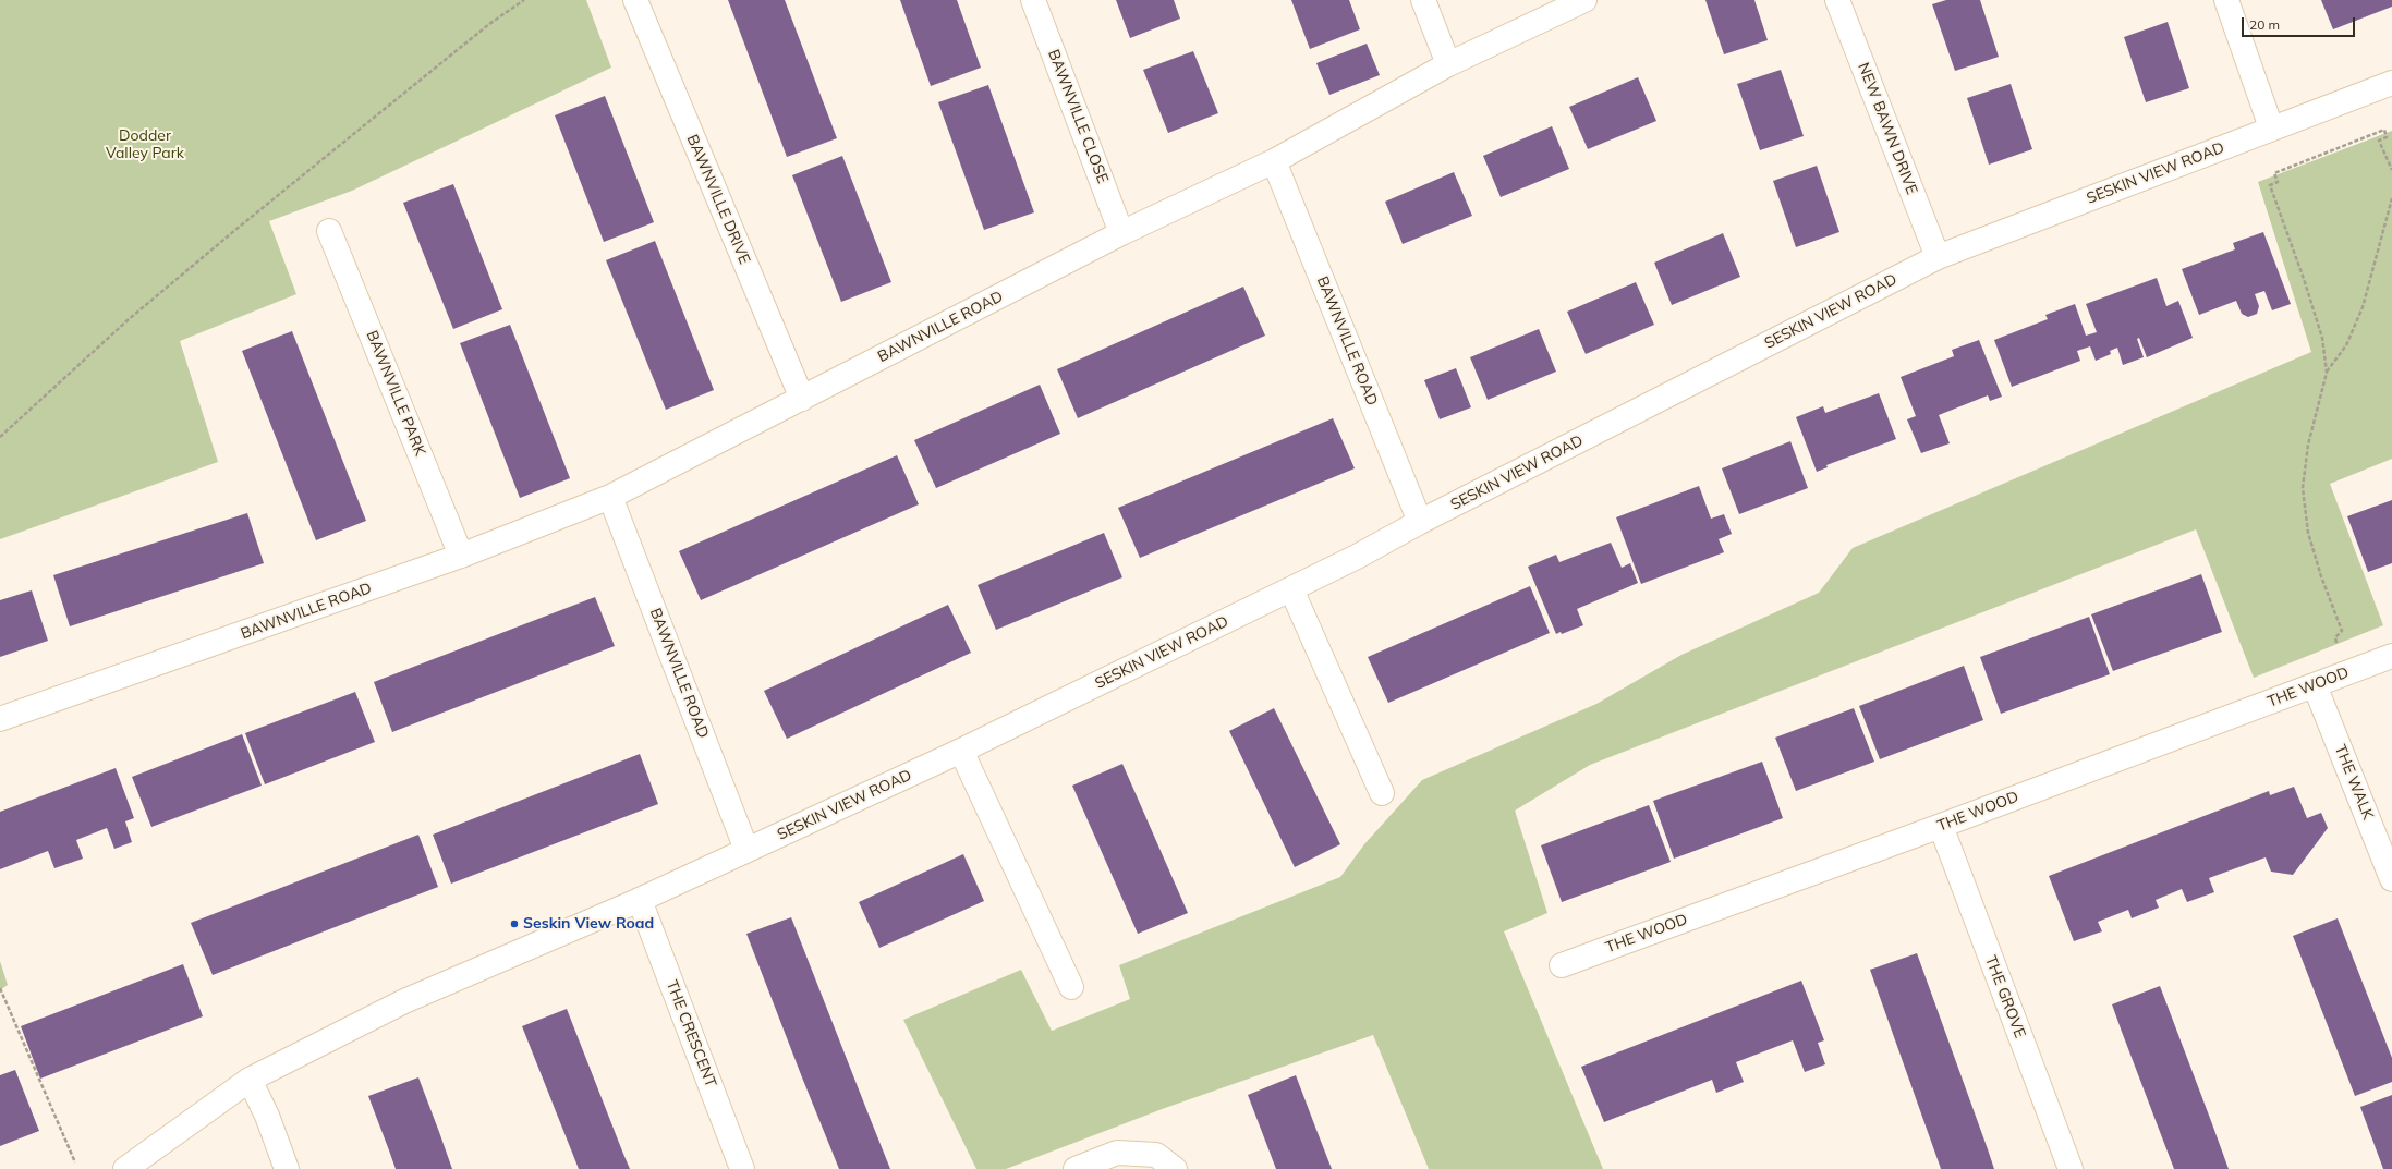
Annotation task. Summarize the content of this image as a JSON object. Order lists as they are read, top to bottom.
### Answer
{
  "streets": {
    "street": [
      "BAWNVILLE CLOSE",
      "NEW BAWN DRIVE",
      "SESKIN VIEW ROAD",
      "BAWNVILLE DRIVE",
      "BAWNVILLE ROAD",
      "BAWNVILLE PARK",
      "THE WOOD",
      "THE WALK",
      "THE GROVE",
      "THE CRESCENT"
    ]
  },
  "crossings": [
    ["BAWNVILLE CLOSE", "BAWNVILLE ROAD"],
    ["NEW BAWN DRIVE", "SESKIN VIEW ROAD"],
    ["SESKIN VIEW ROAD", "BAWNVILLE ROAD"],
    ["SESKIN VIEW ROAD", "THE CRESCENT"],
    ["BAWNVILLE DRIVE", "BAWNVILLE ROAD"],
    ["BAWNVILLE ROAD", "BAWNVILLE PARK"],
    ["THE WOOD", "THE WALK"],
    ["THE WOOD", "THE GROVE"]
  ],
  "parks": ["Dodder Valley Park"],
  "places": ["Seskin View Road"],
  "scale_bar": "20 m"
}
